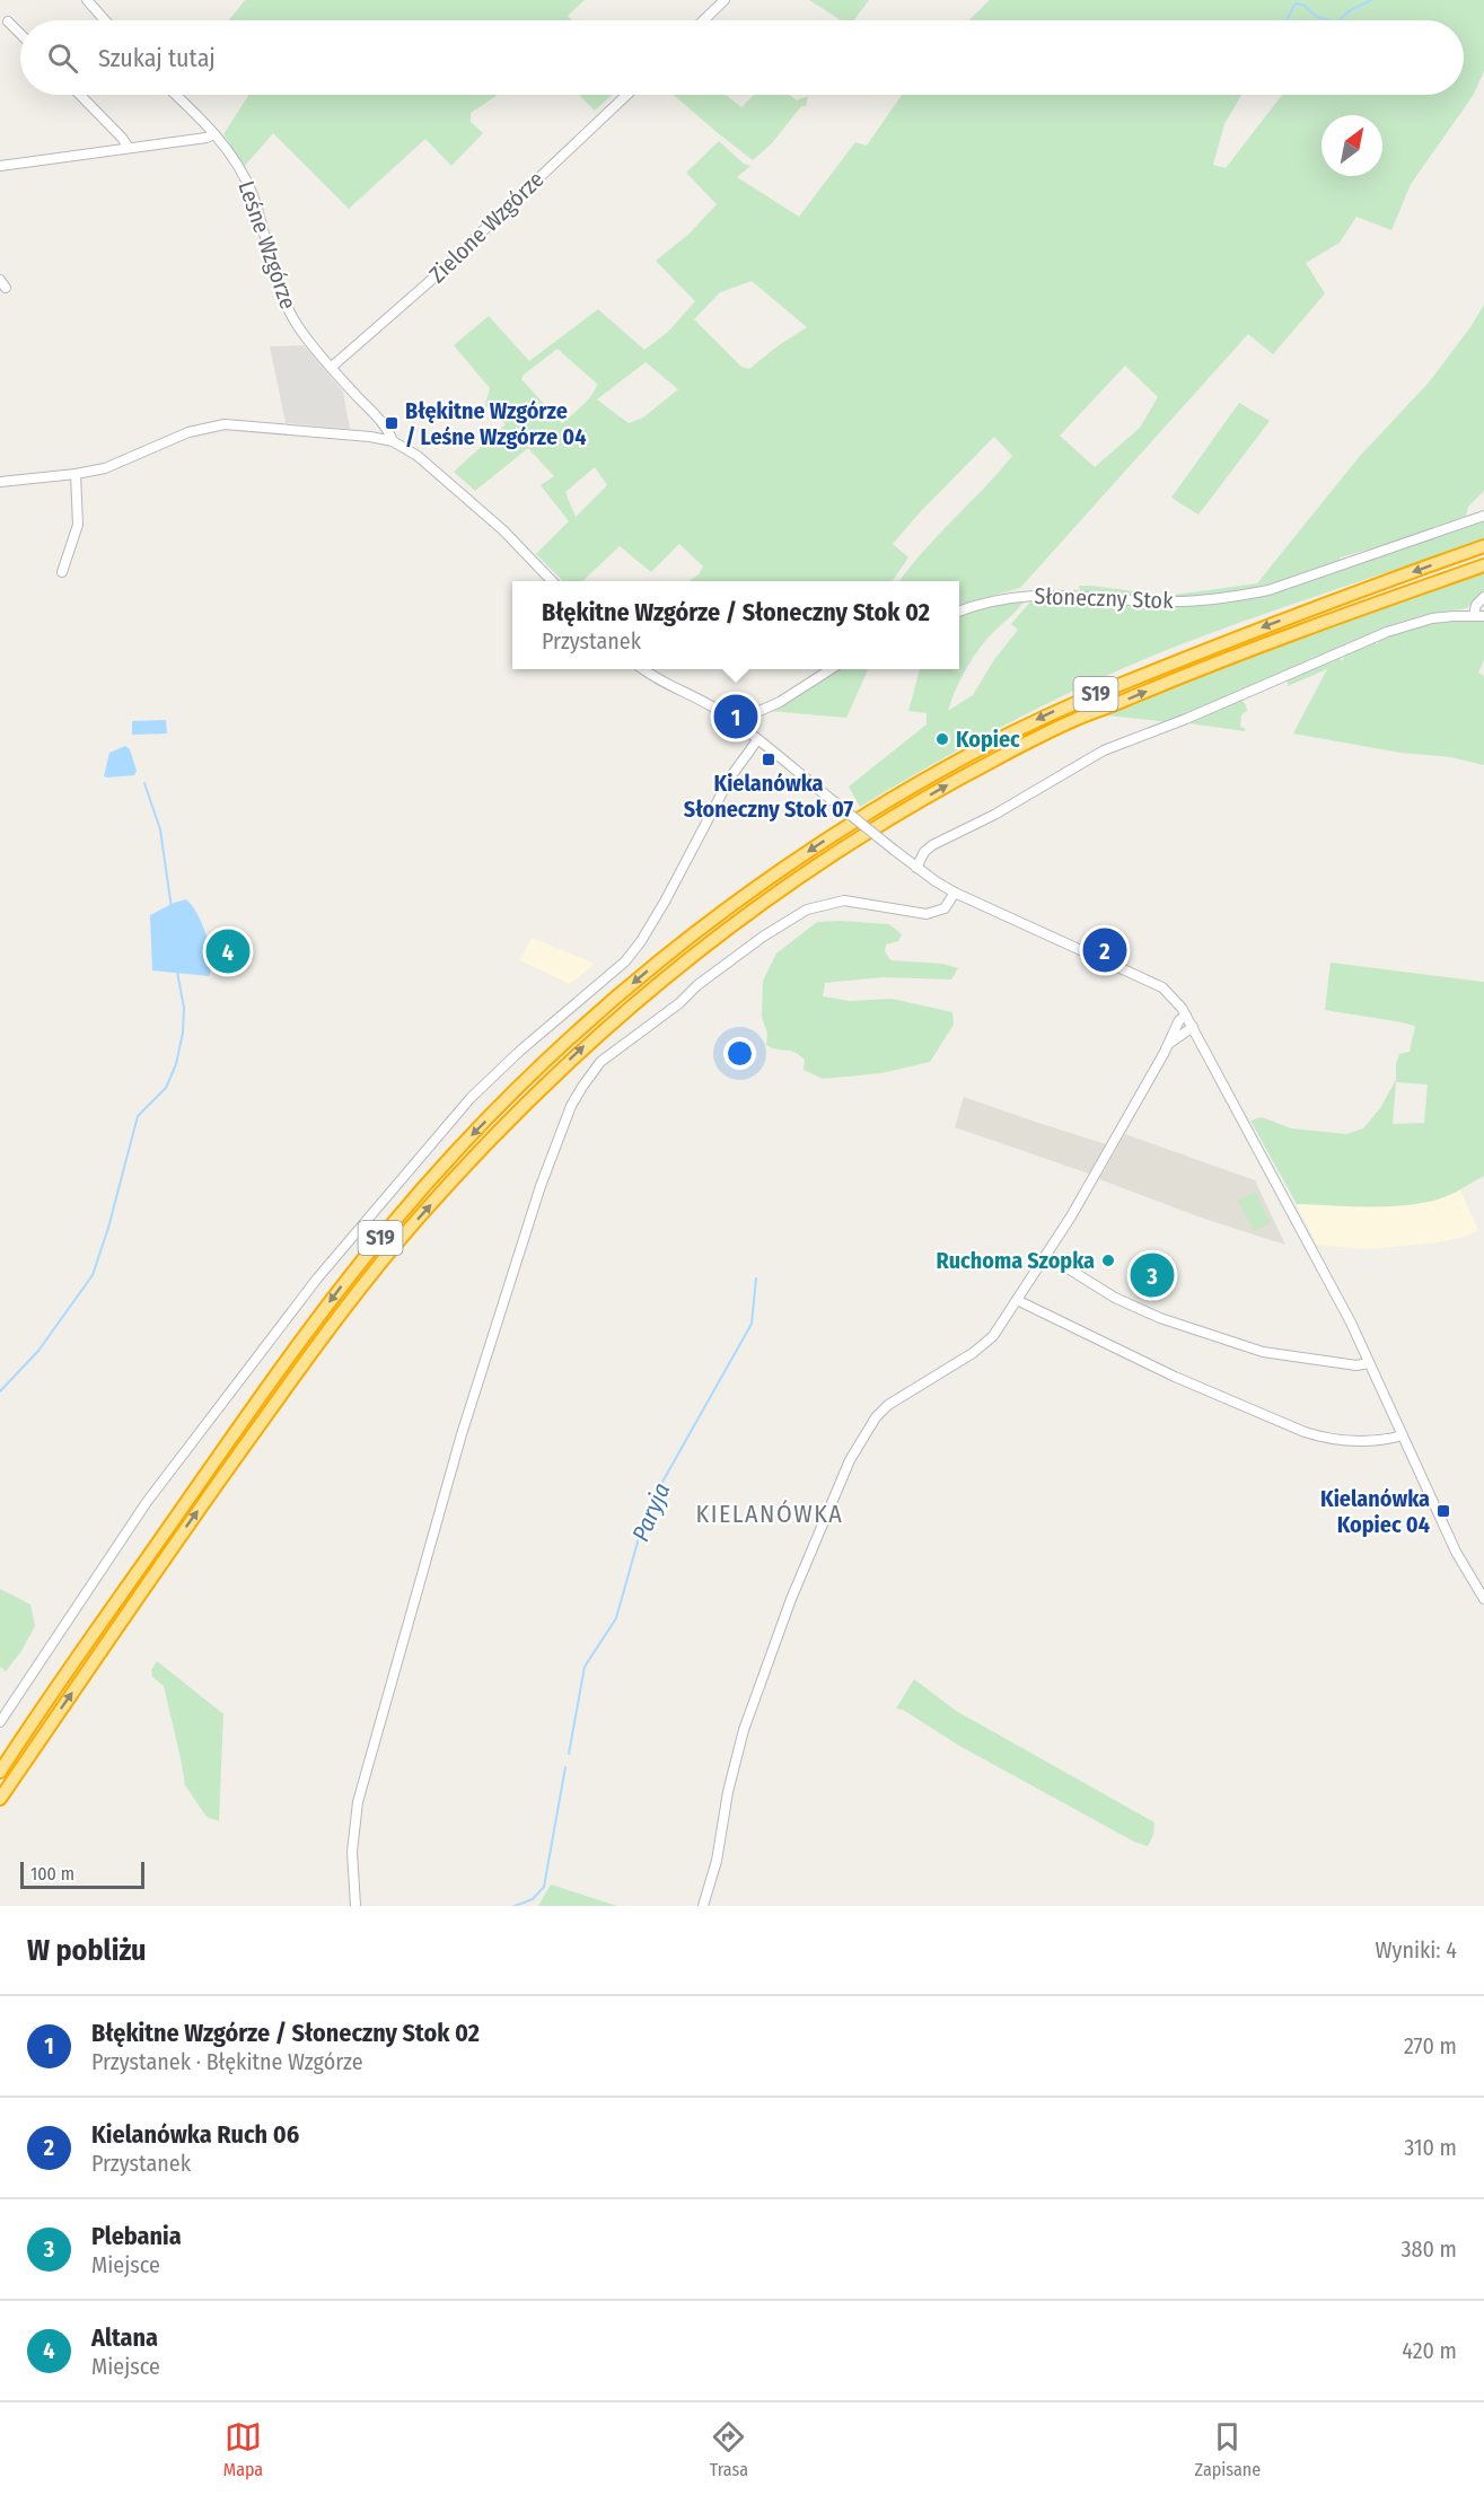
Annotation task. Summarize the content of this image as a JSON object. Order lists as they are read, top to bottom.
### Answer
{
  "streets": {
    "highway": ["S19"],
    "street": ["Zielone Wzgórze", "Leśne Wzgórze", "Słoneczny Stok"]
  },
  "crossings": [
    ["Zielone Wzgórze", "Leśne Wzgórze"]
  ],
  "districts": ["KIELANÓWKA"],
  "water": ["Paryja"],
  "places": {
    "transit": ["Błękitne Wzgórze / Leśne Wzgórze 04", "Kielanówka Słoneczny Stok 07", "Kielanówka Kopiec 04"],
    "other": ["Kopiec", "Ruchoma Szopka"]
  },
  "scale_bar": "100 m",
  "north": "top right",
  "page": {
    "search": "Szukaj tutaj",
    "popup": ["Błękitne Wzgórze / Słoneczny Stok 02", "Przystanek"],
    "pins": [
      "1",
      "2",
      "4",
      "3"
    ],
    "scale": "100 m",
    "heading": ["W pobliżu", "Wyniki: 4"],
    "list": [
      {
        "mark": "1",
        "name": "Błękitne Wzgórze / Słoneczny Stok 02",
        "note": "Przystanek · Błękitne Wzgórze",
        "value": "270 m"
      },
      {
        "mark": "2",
        "name": "Kielanówka Ruch 06",
        "note": "Przystanek",
        "value": "310 m"
      },
      {
        "mark": "3",
        "name": "Plebania",
        "note": "Miejsce",
        "value": "380 m"
      },
      {
        "mark": "4",
        "name": "Altana",
        "note": "Miejsce",
        "value": "420 m"
      }
    ],
    "nav": ["Mapa", "Trasa", "Zapisane"]
  }
}
